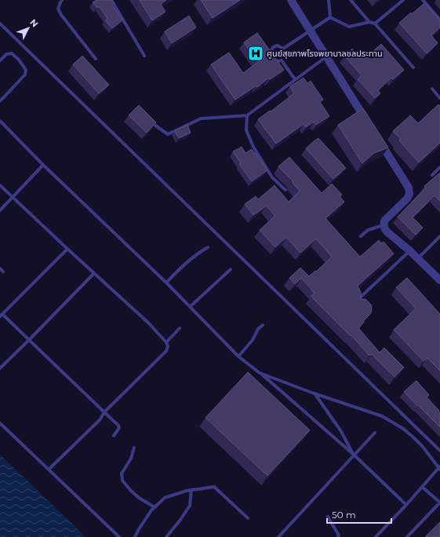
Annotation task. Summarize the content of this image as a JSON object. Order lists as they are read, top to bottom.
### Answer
{
  "places": {
    "hospital": ["ศูนย์สุขภาพโรงพยาบาลชลประทาน"]
  },
  "scale_bar": "50 m",
  "north": "top right"
}
